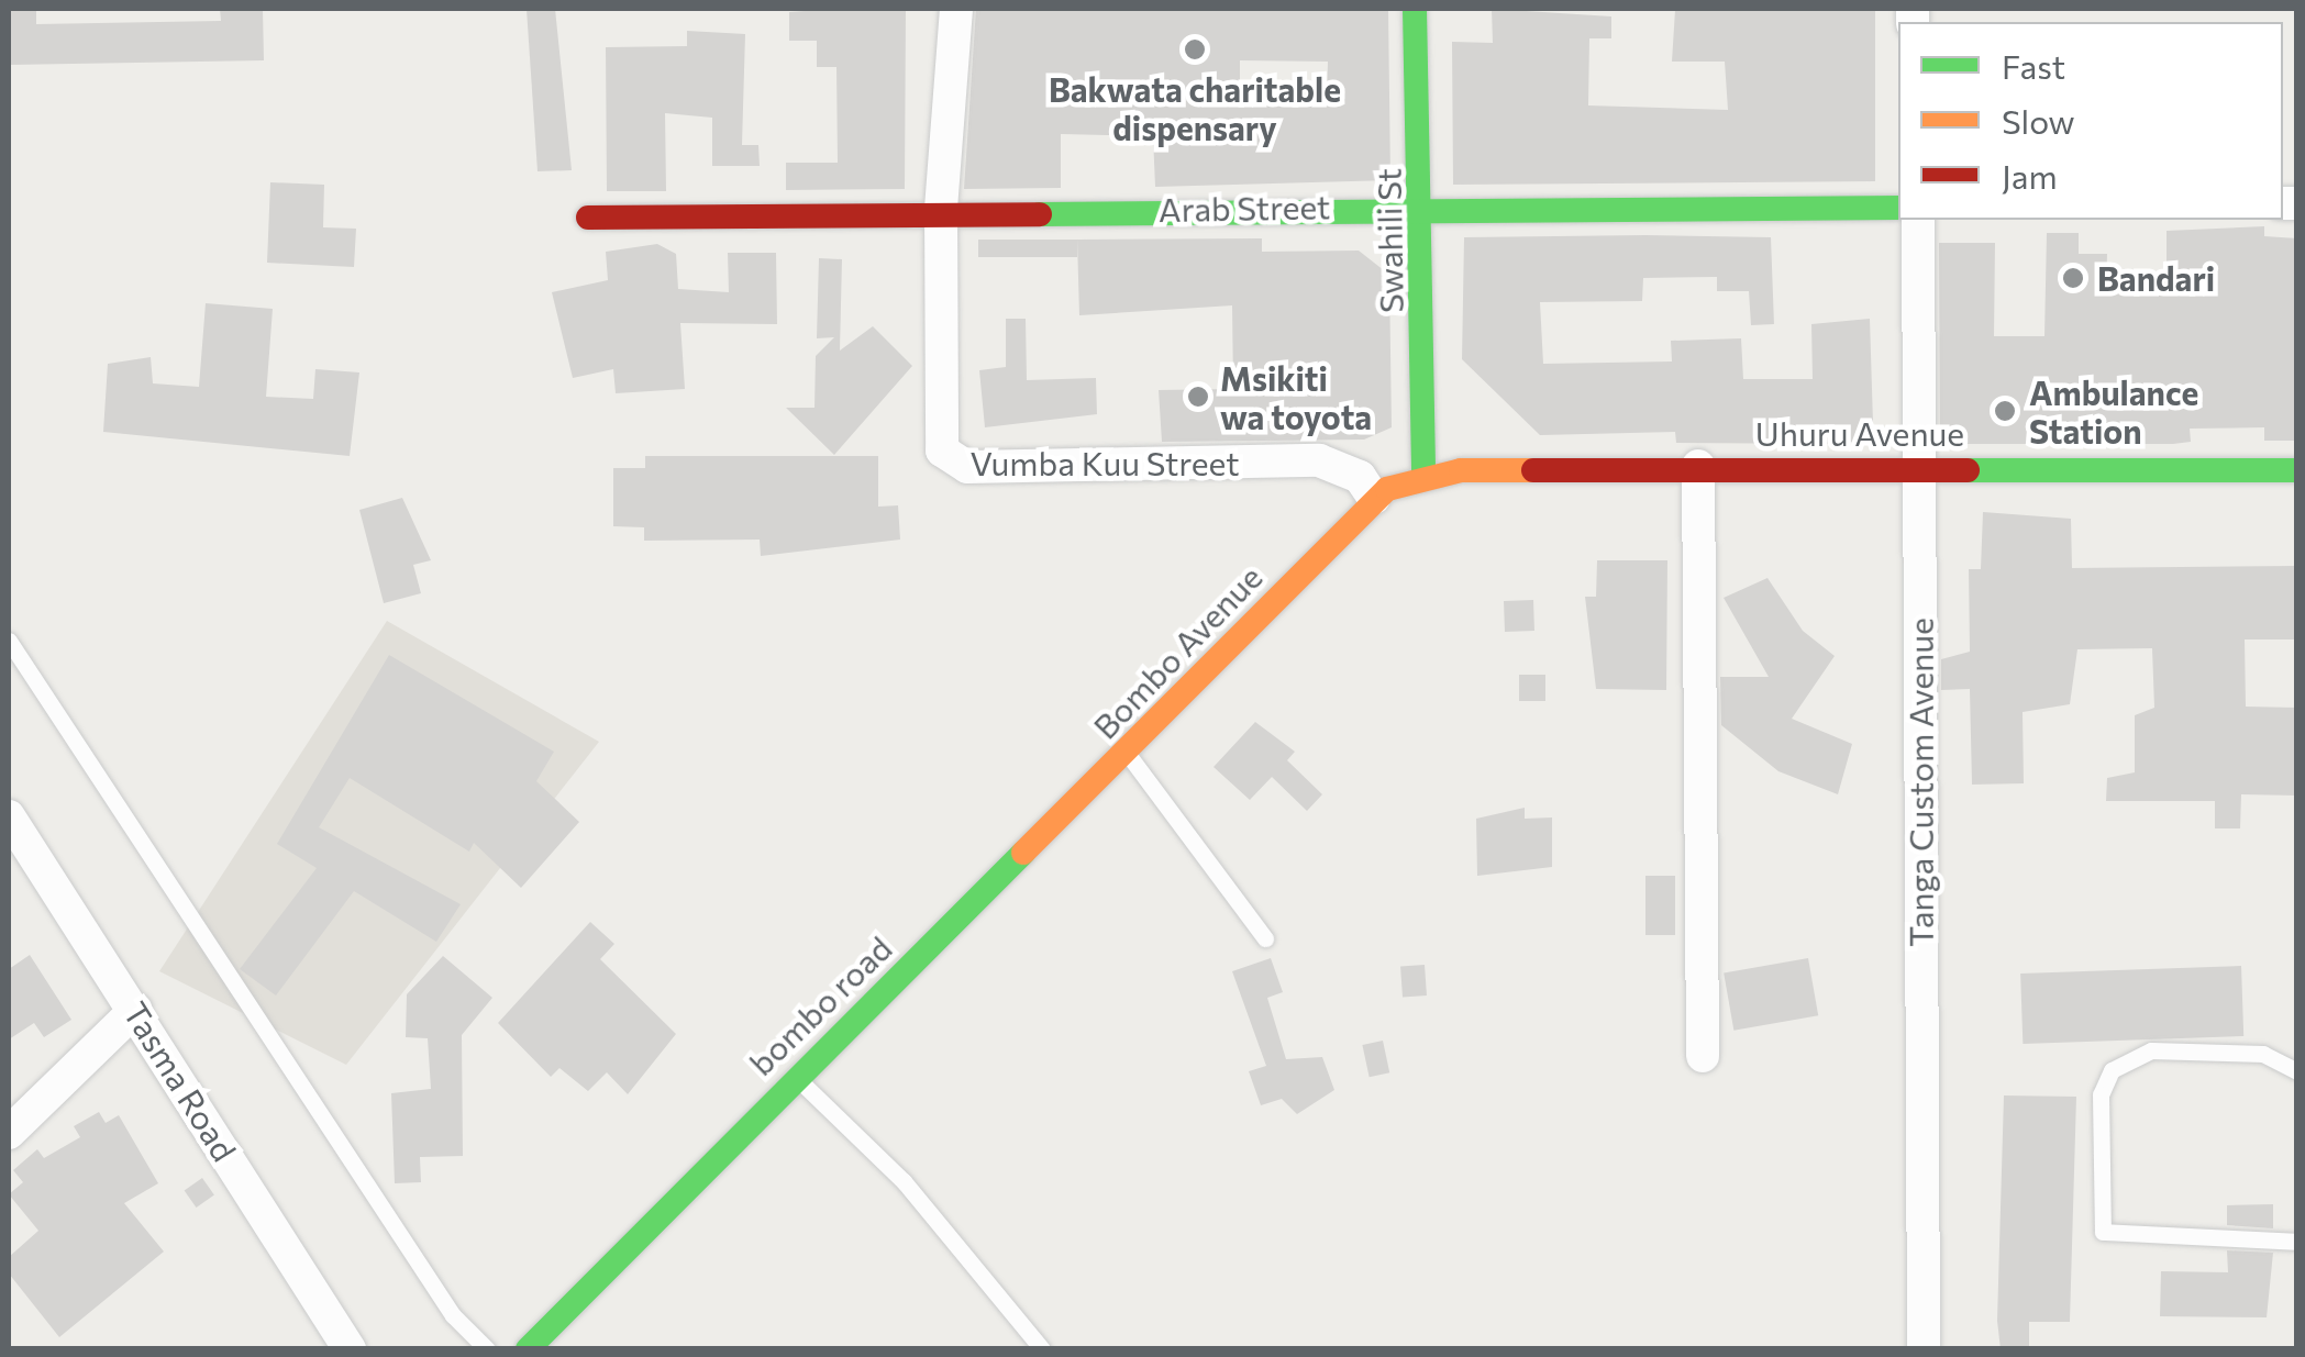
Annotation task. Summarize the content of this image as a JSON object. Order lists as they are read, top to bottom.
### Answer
{
  "streets": {
    "street": [
      "Arab Street",
      "Swahili St",
      "Uhuru Avenue",
      "Vumba Kuu Street",
      "Bombo Avenue",
      "Tanga Custom Avenue",
      "bombo road",
      "Tasma Road"
    ]
  },
  "crossings": [
    ["Arab Street", "Swahili St"],
    ["Arab Street", "Vumba Kuu Street"],
    ["Swahili St", "Uhuru Avenue"],
    ["Swahili St", "Bombo Avenue"],
    ["Uhuru Avenue", "Bombo Avenue"],
    ["Uhuru Avenue", "Tanga Custom Avenue"],
    ["Vumba Kuu Street", "Bombo Avenue"],
    ["Bombo Avenue", "bombo road"]
  ],
  "places": [
    "Bakwata charitable dispensary",
    "Bandari",
    "Msikiti wa toyota",
    "Ambulance Station"
  ],
  "legend": ["Fast", "Slow", "Jam"]
}
